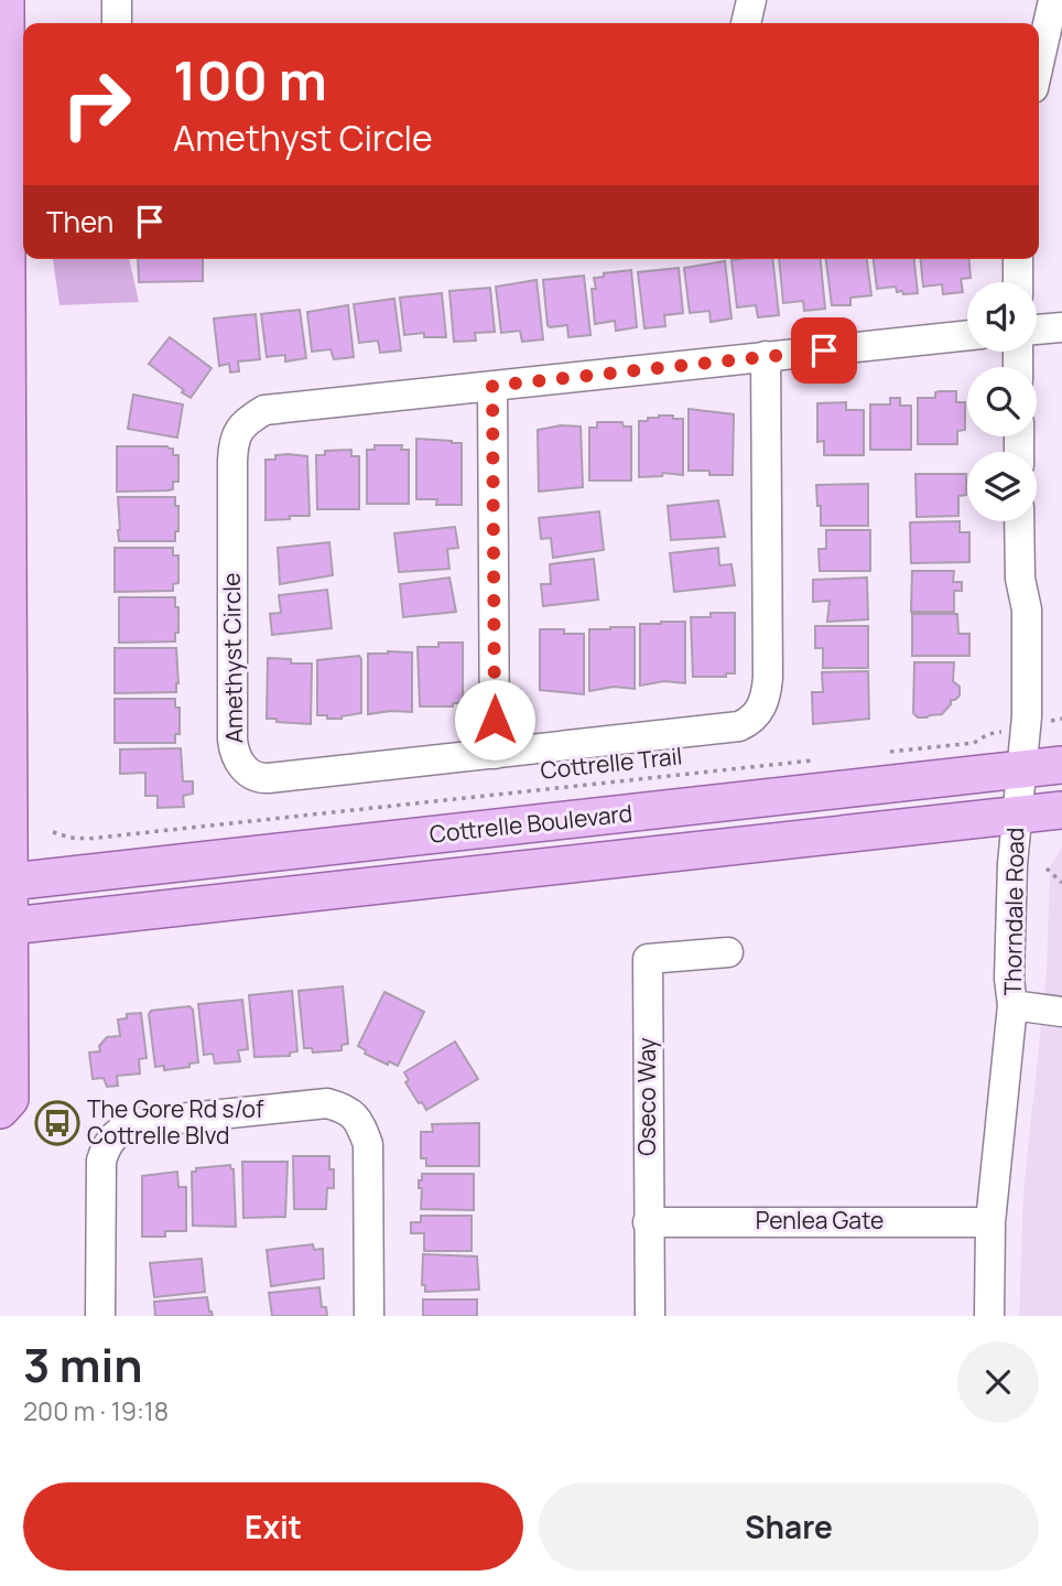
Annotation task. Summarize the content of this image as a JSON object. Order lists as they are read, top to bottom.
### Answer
{
  "streets": {
    "main road": ["Cottrelle Boulevard"],
    "street": [
      "Amethyst Circle",
      "Thorndale Road",
      "Oseco Way",
      "Penlea Gate"
    ],
    "path": ["Cottrelle Trail"]
  },
  "crossings": [
    ["Cottrelle Boulevard", "Thorndale Road"],
    ["Thorndale Road", "Penlea Gate"],
    ["Oseco Way", "Penlea Gate"]
  ],
  "places": {
    "bus stop": ["The Gore Rd s/of Cottrelle Blvd"]
  },
  "page": {
    "turn": ["100 m", "Amethyst Circle"],
    "then": "Then",
    "heading": ["3 min", "200 m · 19:18"],
    "buttons": ["Exit", "Share"]
  }
}
